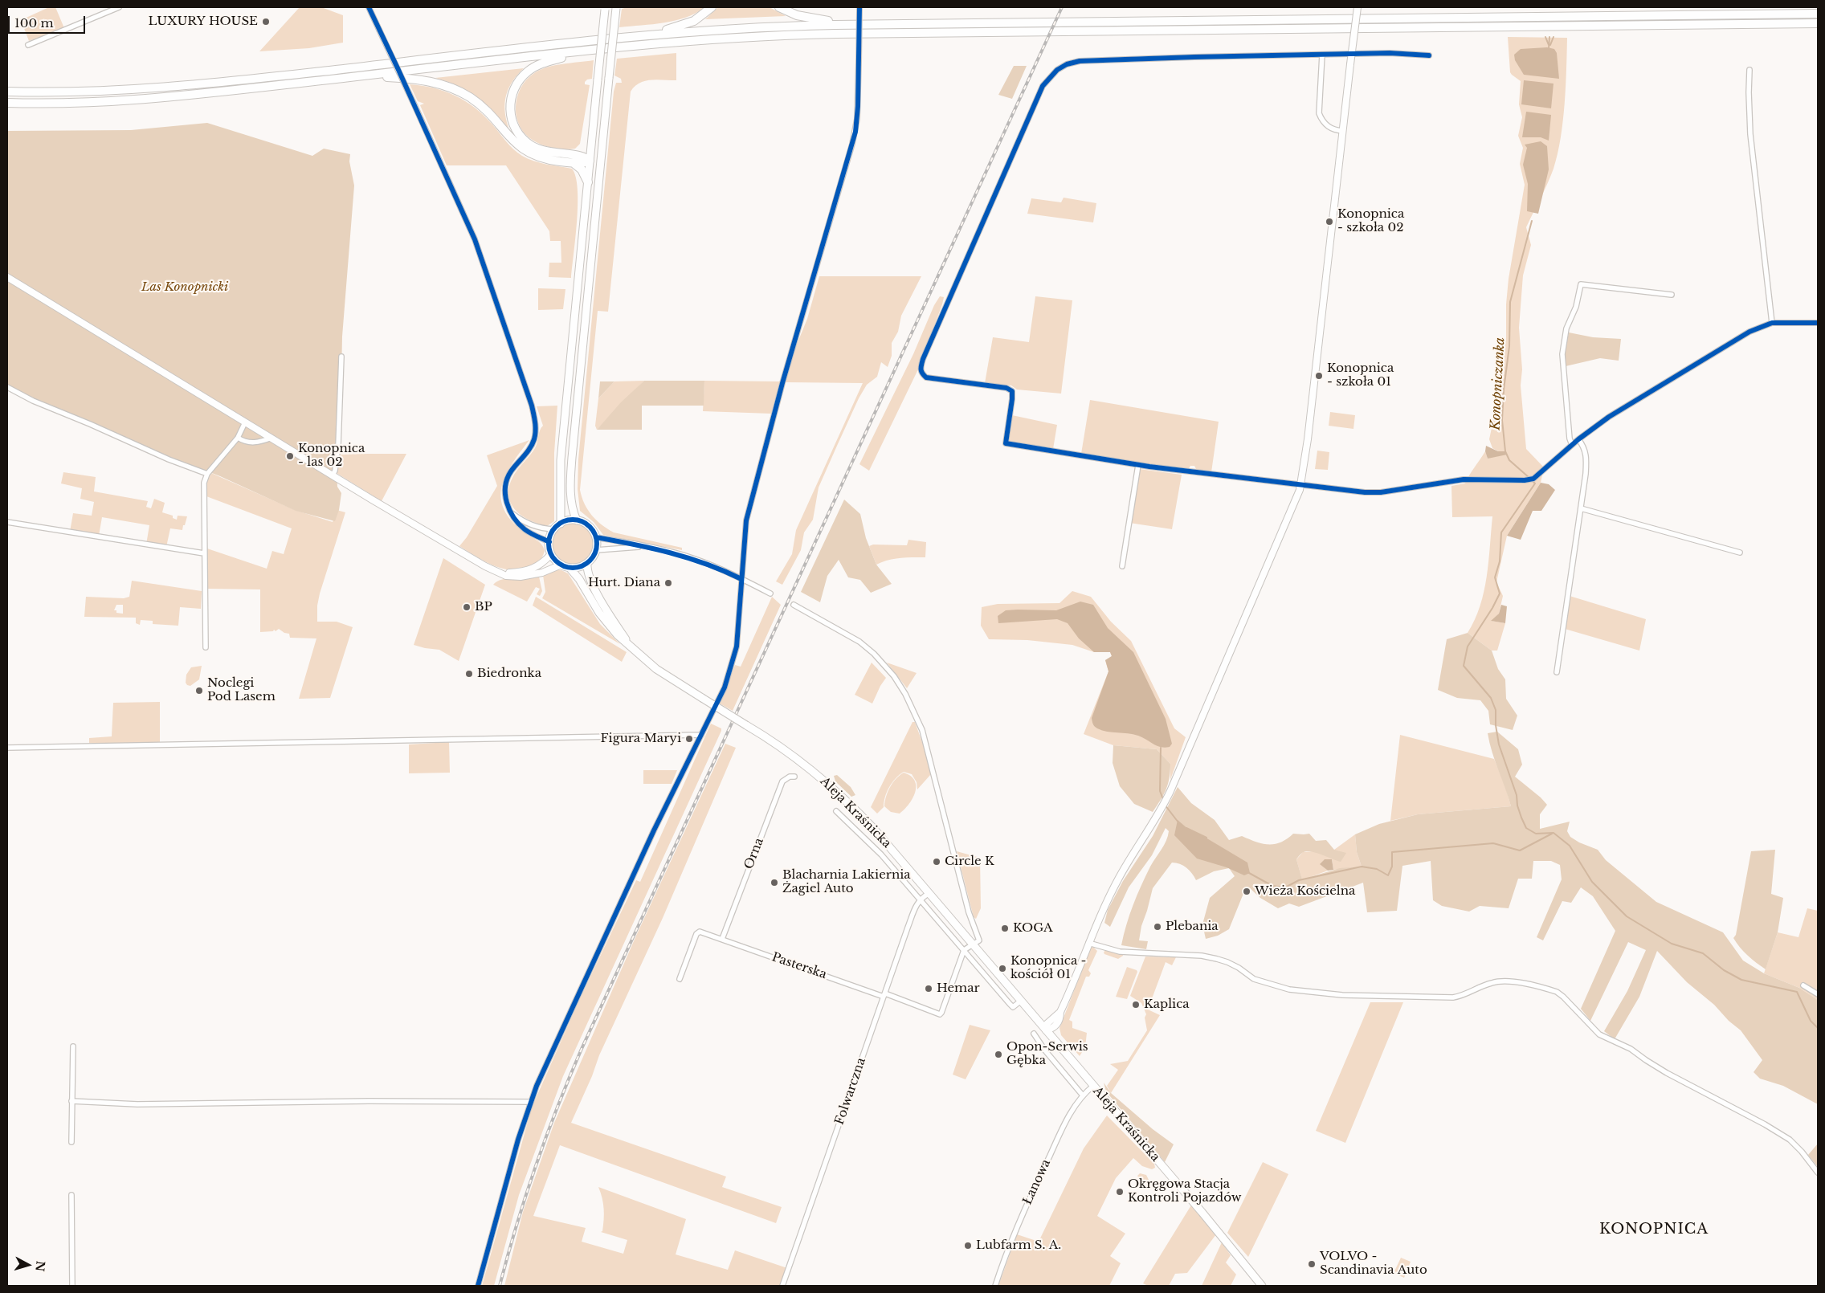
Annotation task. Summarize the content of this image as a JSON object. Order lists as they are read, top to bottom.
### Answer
{
  "streets": {
    "main road": ["Aleja Kraśnicka"],
    "street": [
      "Orna",
      "Pasterska",
      "Folwarczna",
      "Łanowa"
    ]
  },
  "crossings": [
    ["Aleja Kraśnicka", "Łanowa"],
    ["Orna", "Pasterska"],
    ["Pasterska", "Folwarczna"]
  ],
  "districts": ["KONOPNICA"],
  "water": ["Konopniczanka"],
  "parks": ["Las Konopnicki"],
  "places": [
    "LUXURY HOUSE",
    "Konopnica - szkoła 02",
    "Konopnica - szkoła 01",
    "Konopnica - las 02",
    "Hurt. Diana",
    "BP",
    "Biedronka",
    "Noclegi Pod Lasem",
    "Figura Maryi",
    "Circle K",
    "Blacharnia Lakiernia Żagiel Auto",
    "Wieża Kościelna",
    "Plebania",
    "KOGA",
    "Konopnica - kościół 01",
    "Hemar",
    "Kaplica",
    "Opon-Serwis Gębka",
    "Okręgowa Stacja Kontroli Pojazdów",
    "Lubfarm S. A.",
    "VOLVO - Scandinavia Auto"
  ],
  "scale_bar": "100 m",
  "north": "right"
}
